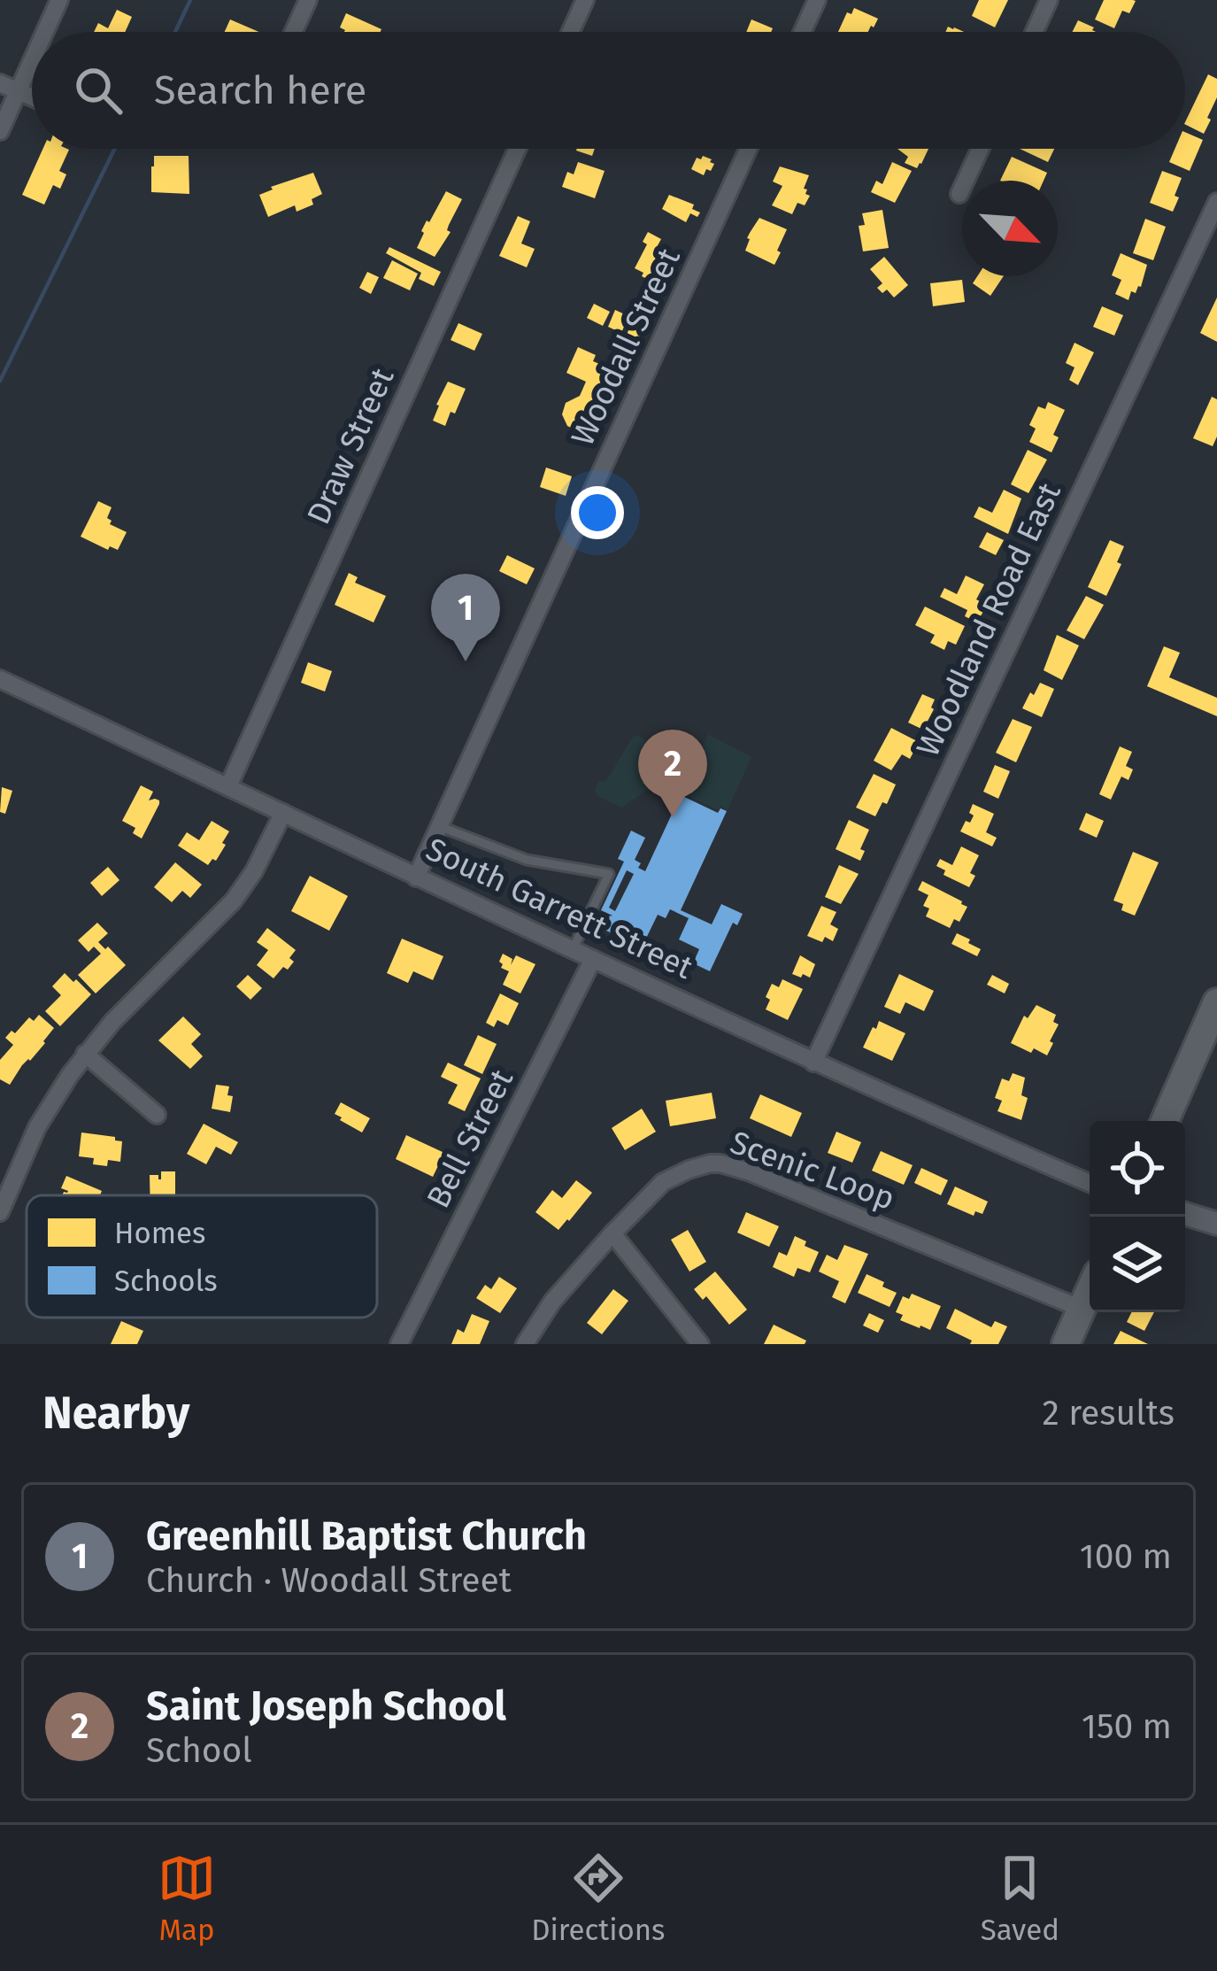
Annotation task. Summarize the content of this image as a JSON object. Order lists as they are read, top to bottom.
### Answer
{
  "streets": {
    "street": [
      "Woodall Street",
      "Draw Street",
      "Woodland Road East",
      "South Garrett Street",
      "Bell Street",
      "Scenic Loop"
    ]
  },
  "crossings": [
    ["Woodall Street", "South Garrett Street"],
    ["Draw Street", "South Garrett Street"],
    ["Woodland Road East", "South Garrett Street"],
    ["South Garrett Street", "Bell Street"]
  ],
  "legend": ["Homes", "Schools"],
  "north": "bottom right",
  "page": {
    "search": "Search here",
    "pins": ["1", "2"],
    "heading": ["Nearby", "2 results"],
    "list": [
      {
        "mark": "1",
        "name": "Greenhill Baptist Church",
        "note": "Church · Woodall Street",
        "value": "100 m"
      },
      {
        "mark": "2",
        "name": "Saint Joseph School",
        "note": "School",
        "value": "150 m"
      }
    ],
    "nav": ["Map", "Directions", "Saved"]
  }
}
